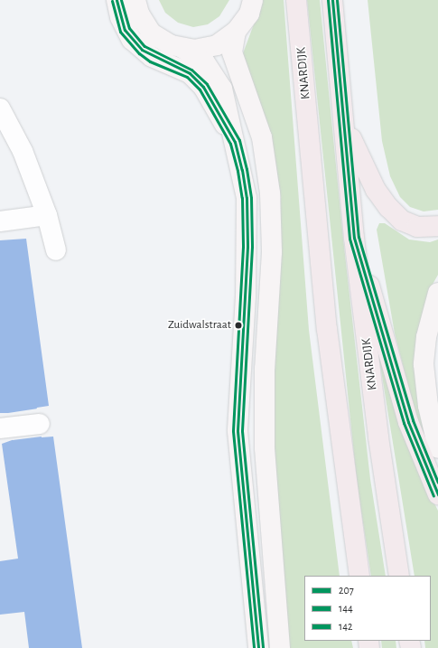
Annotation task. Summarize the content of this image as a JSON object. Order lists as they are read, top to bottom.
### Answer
{
  "streets": {
    "main road": ["KNARDIJK"]
  },
  "places": ["Zuidwalstraat"],
  "lines": ["transit line 207", "transit line 144", "transit line 142"],
  "legend": ["207", "144", "142"]
}
